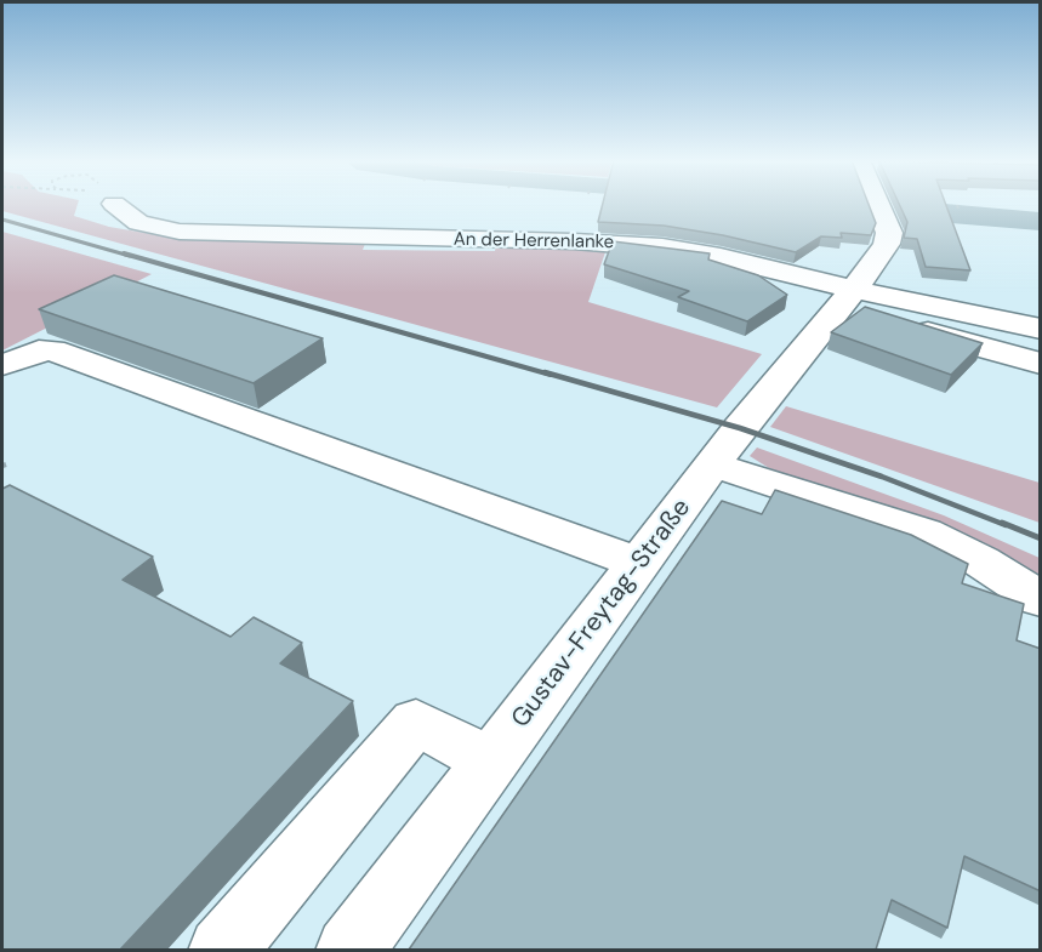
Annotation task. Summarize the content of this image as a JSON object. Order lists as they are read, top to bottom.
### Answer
{
  "streets": {
    "street": ["An der Herrenlanke", "Gustav-Freytag-Straße"]
  },
  "crossings": [
    ["An der Herrenlanke", "Gustav-Freytag-Straße"]
  ]
}
